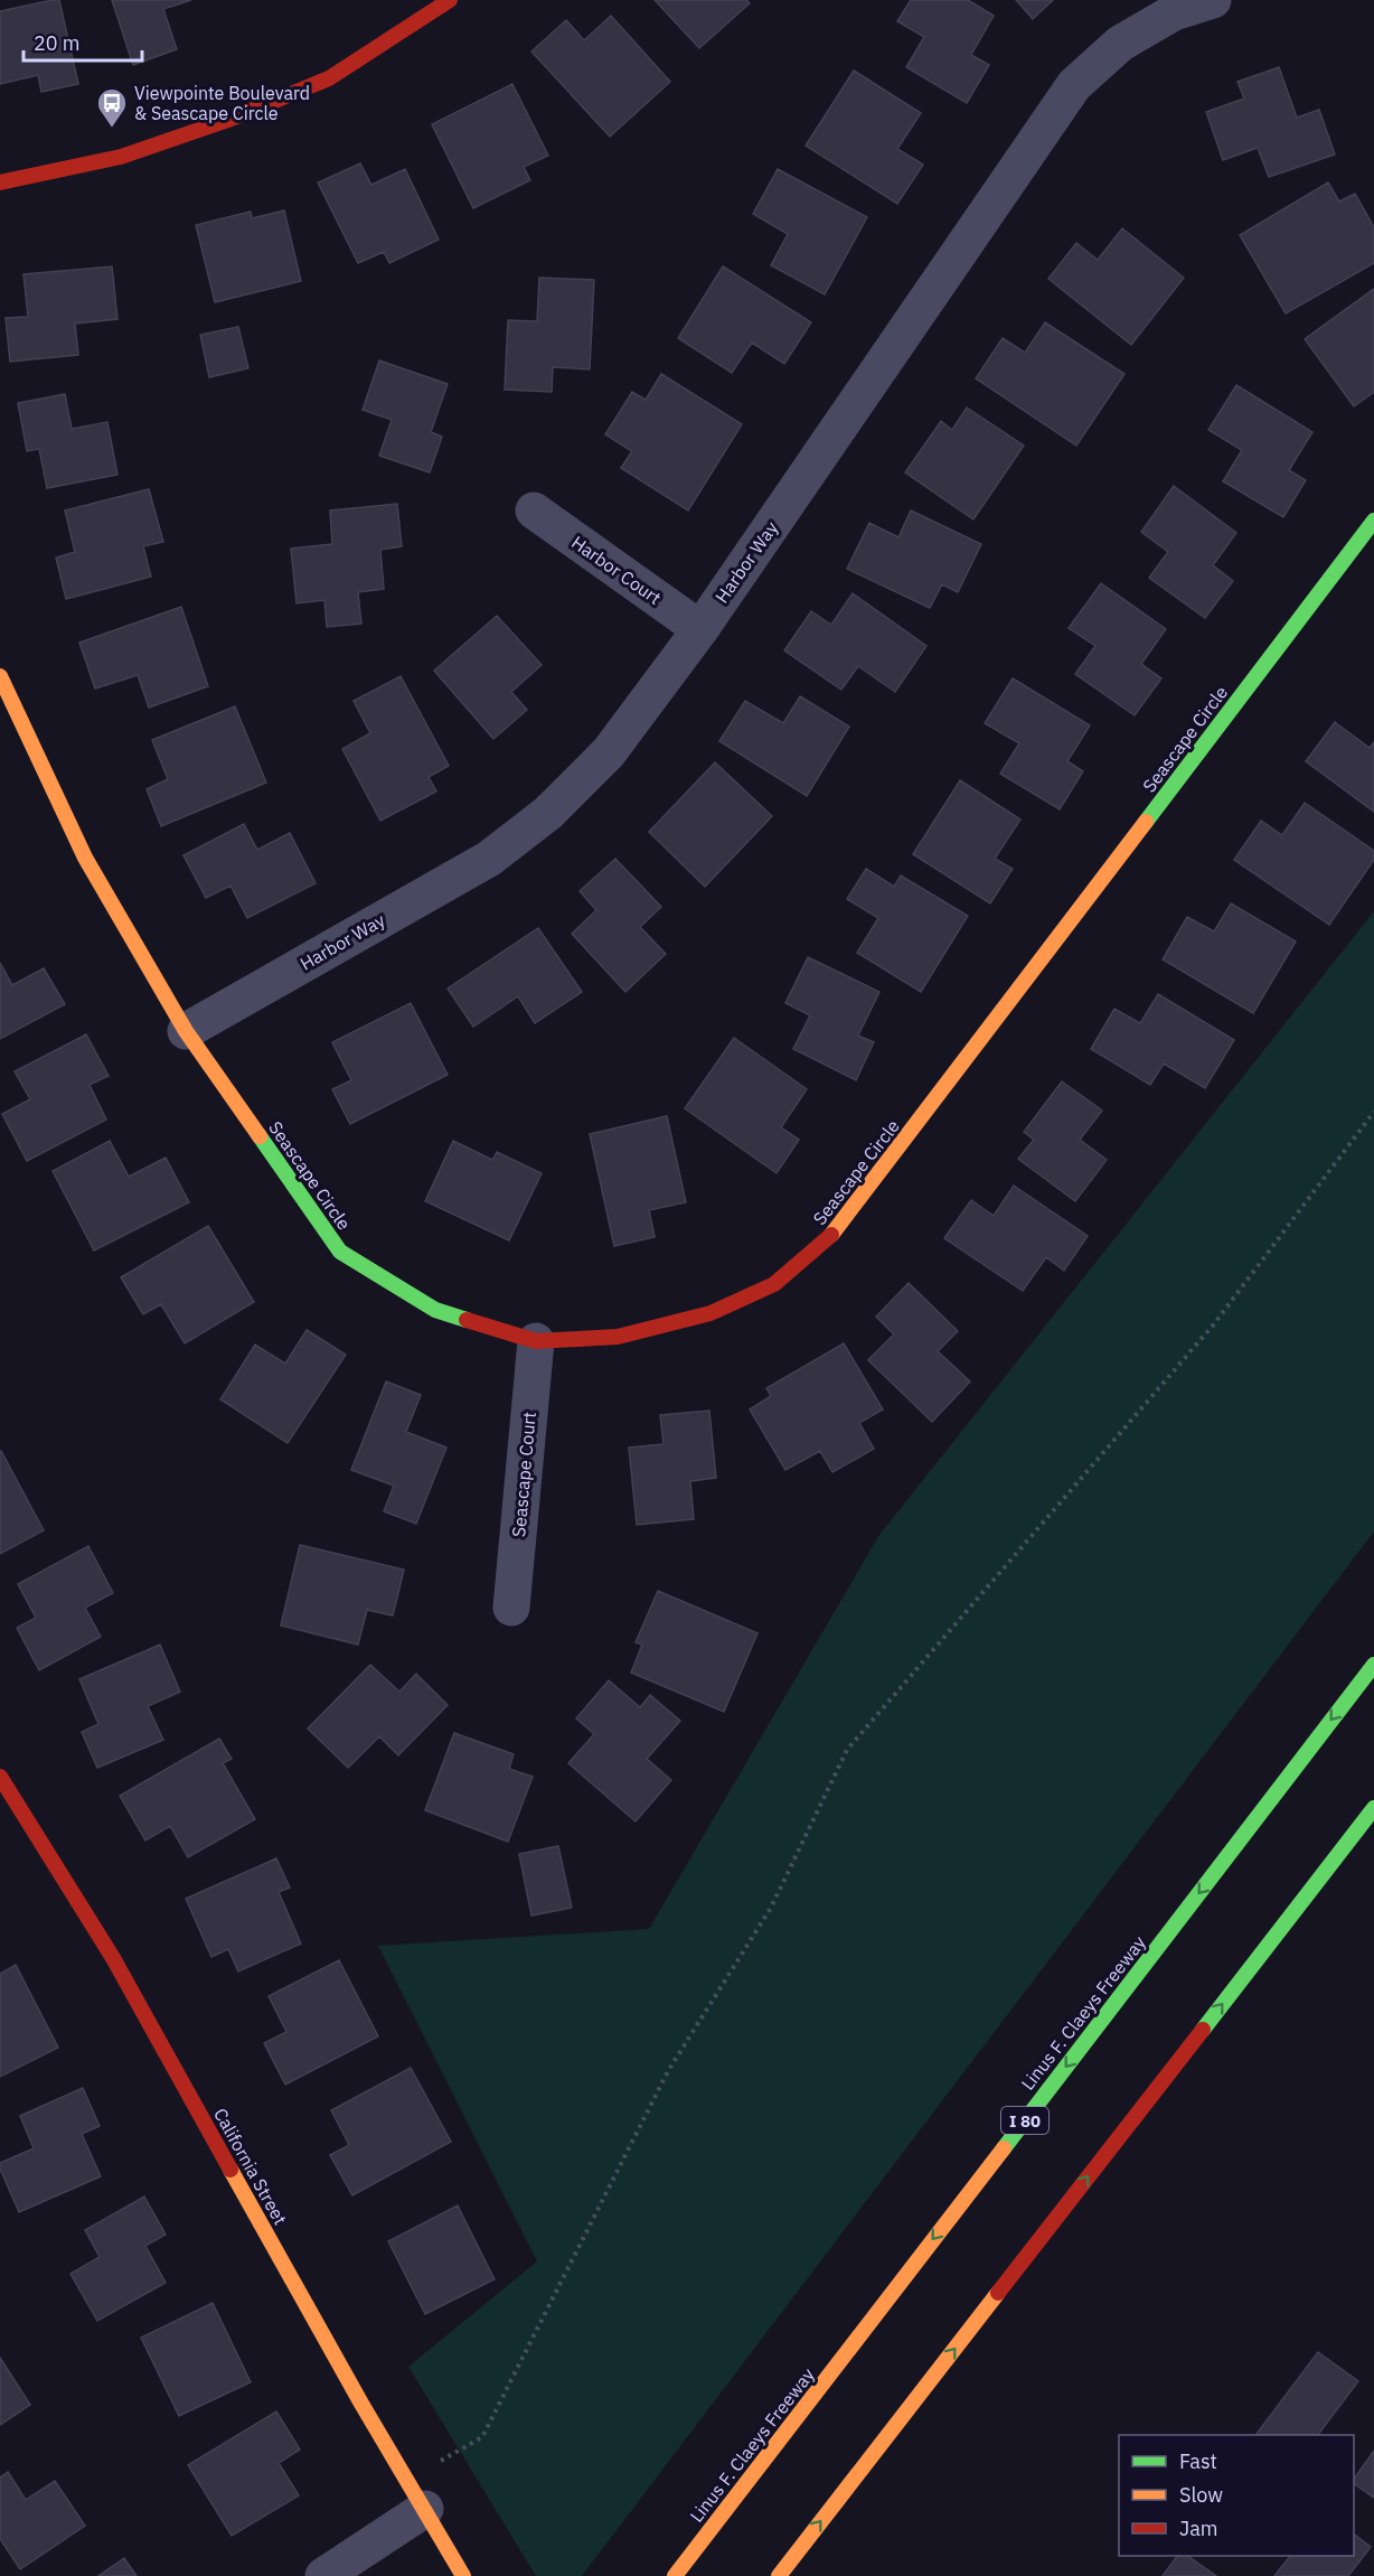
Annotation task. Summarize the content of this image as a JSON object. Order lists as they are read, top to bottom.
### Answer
{
  "streets": {
    "main road": [
      "Seascape Circle",
      "Linus F. Claeys Freeway",
      "I 80",
      "California Street"
    ],
    "street": ["Harbor Way", "Harbor Court", "Seascape Court"]
  },
  "crossings": [
    ["Harbor Way", "Harbor Court"],
    ["Harbor Way", "Seascape Circle"],
    ["Seascape Circle", "Seascape Court"]
  ],
  "places": {
    "bus stop": ["Viewpointe Boulevard & Seascape Circle"]
  },
  "legend": ["Fast", "Slow", "Jam"],
  "scale_bar": "20 m"
}
